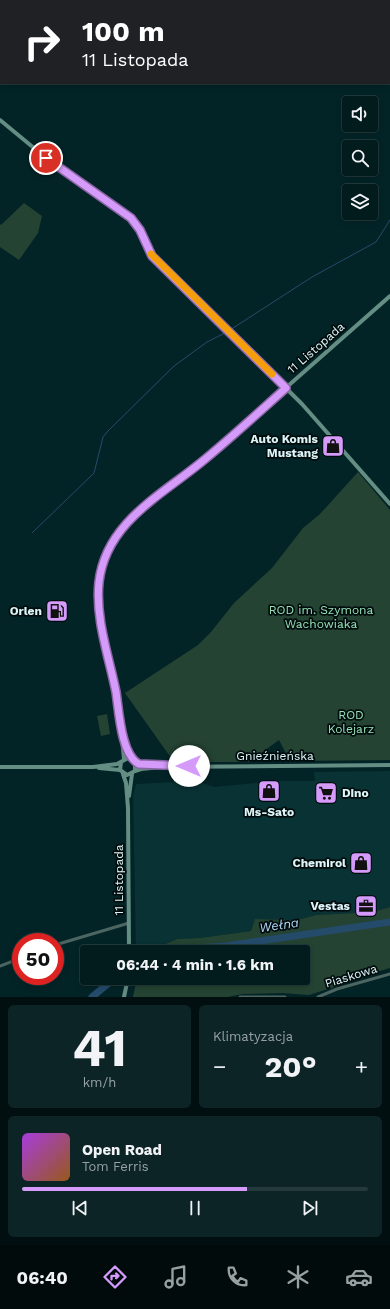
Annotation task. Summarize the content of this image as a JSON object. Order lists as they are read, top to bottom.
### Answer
{
  "streets": {
    "main road": ["11 Listopada", "Gnieźnieńska"],
    "street": ["Piaskowa"]
  },
  "crossings": [
    ["11 Listopada", "Gnieźnieńska"]
  ],
  "water": ["Wełna"],
  "parks": ["ROD im. Szymona Wachowiaka", "ROD Kolejarz"],
  "places": {
    "shop": ["Auto Komis Mustang", "Ms-Sato", "Chemirol"],
    "fuel station": ["Orlen"],
    "supermarket": ["Dino"],
    "office": ["Vestas"]
  },
  "page": {
    "turn": ["100 m", "11 Listopada"],
    "limit": "50",
    "trip": "06:44 · 4 min · 1.6 km",
    "tile": [
      ["41", "km/h"],
      "Klimatyzacja"
    ],
    "heat": ["−", "20°", "+"],
    "song": ["Open Road", "Tom Ferris"],
    "tabs": "06:40"
  }
}
